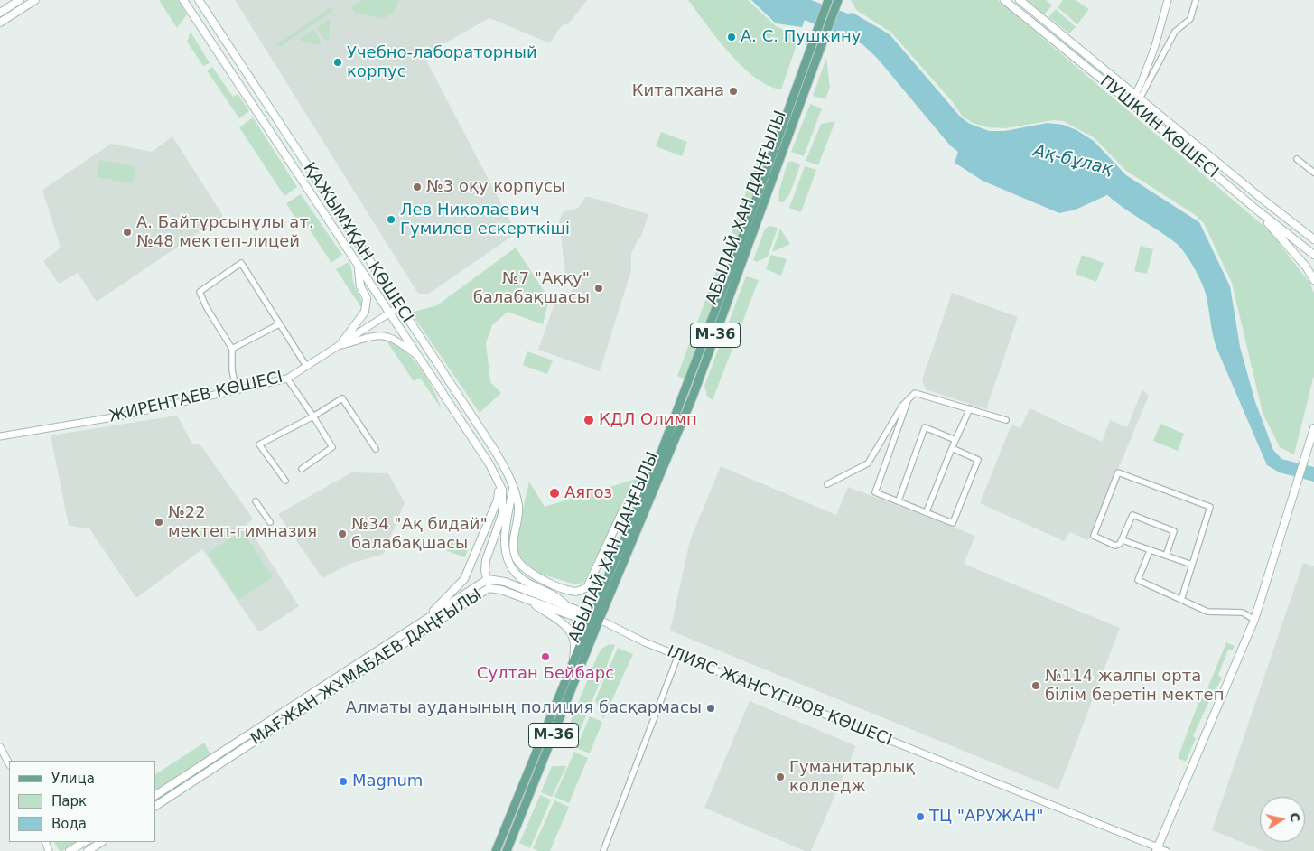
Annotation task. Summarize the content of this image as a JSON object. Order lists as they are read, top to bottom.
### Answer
{
  "streets": {
    "main road": [
      "ПУШКИН КӨШЕСІ",
      "АБЫЛАЙ ХАН ДАҢҒЫЛЫ",
      "ҚАЖЫМҰҚАН КӨШЕСІ",
      "M-36",
      "МАҒЖАН ЖҰМАБАЕВ ДАҢҒЫЛЫ"
    ],
    "street": ["ЖИРЕНТАЕВ КӨШЕСІ", "ІЛИЯС ЖАНСҮГІРОВ КӨШЕСІ"]
  },
  "crossings": [
    ["АБЫЛАЙ ХАН ДАҢҒЫЛЫ", "ҚАЖЫМҰҚАН КӨШЕСІ"],
    ["АБЫЛАЙ ХАН ДАҢҒЫЛЫ", "МАҒЖАН ЖҰМАБАЕВ ДАҢҒЫЛЫ"],
    ["АБЫЛАЙ ХАН ДАҢҒЫЛЫ", "ІЛИЯС ЖАНСҮГІРОВ КӨШЕСІ"],
    ["ҚАЖЫМҰҚАН КӨШЕСІ", "ЖИРЕНТАЕВ КӨШЕСІ"],
    ["МАҒЖАН ЖҰМАБАЕВ ДАҢҒЫЛЫ", "ІЛИЯС ЖАНСҮГІРОВ КӨШЕСІ"]
  ],
  "water": ["Ақ-бұлақ"],
  "places": [
    "А. С. Пушкину",
    "Учебно-лабораторный корпус",
    "Китапхана",
    "№3 оқу корпусы",
    "Лев Николаевич Гумилев ескерткіші",
    "А. Байтұрсынұлы ат. №48 мектеп-лицей",
    "№7 \"Аққу\" балабақшасы",
    "КДЛ Олимп",
    "Аягоз",
    "№22 мектеп-гимназия",
    "№34 \"Ақ бидай\" балабақшасы",
    "Султан Бейбарс",
    "№114 жалпы орта білім беретін мектеп",
    "Алматы ауданының полиция басқармасы",
    "Гуманитарлық колледж",
    "Magnum",
    "ТЦ \"АРУЖАН\""
  ],
  "legend": ["Улица", "Парк", "Вода"],
  "north": "right"
}
